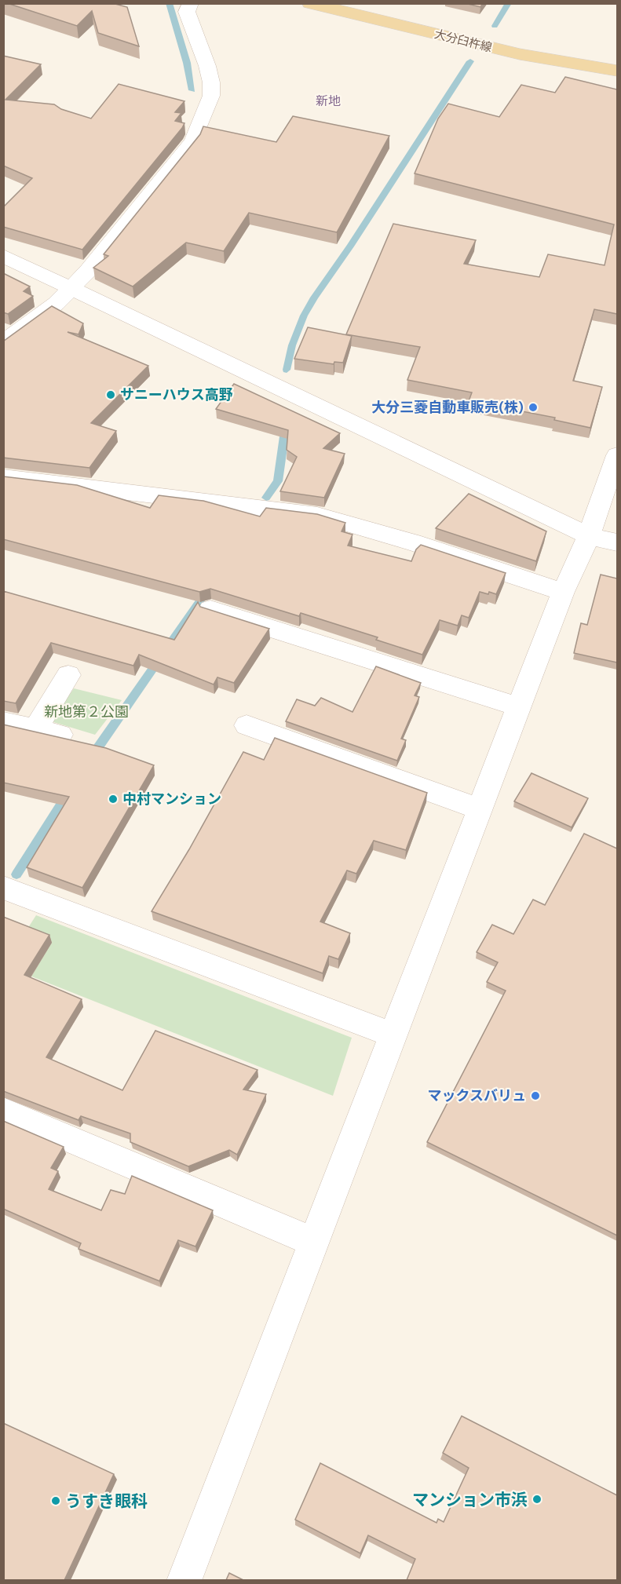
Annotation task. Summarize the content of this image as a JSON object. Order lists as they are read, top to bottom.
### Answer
{
  "streets": {
    "main road": ["大分臼杵線"]
  },
  "districts": ["新地"],
  "parks": ["新地第２公園"],
  "places": [
    "サニーハウス高野",
    "大分三菱自動車販売(株)",
    "中村マンション",
    "マックスバリュ",
    "マンション市浜",
    "うすき眼科"
  ]
}
